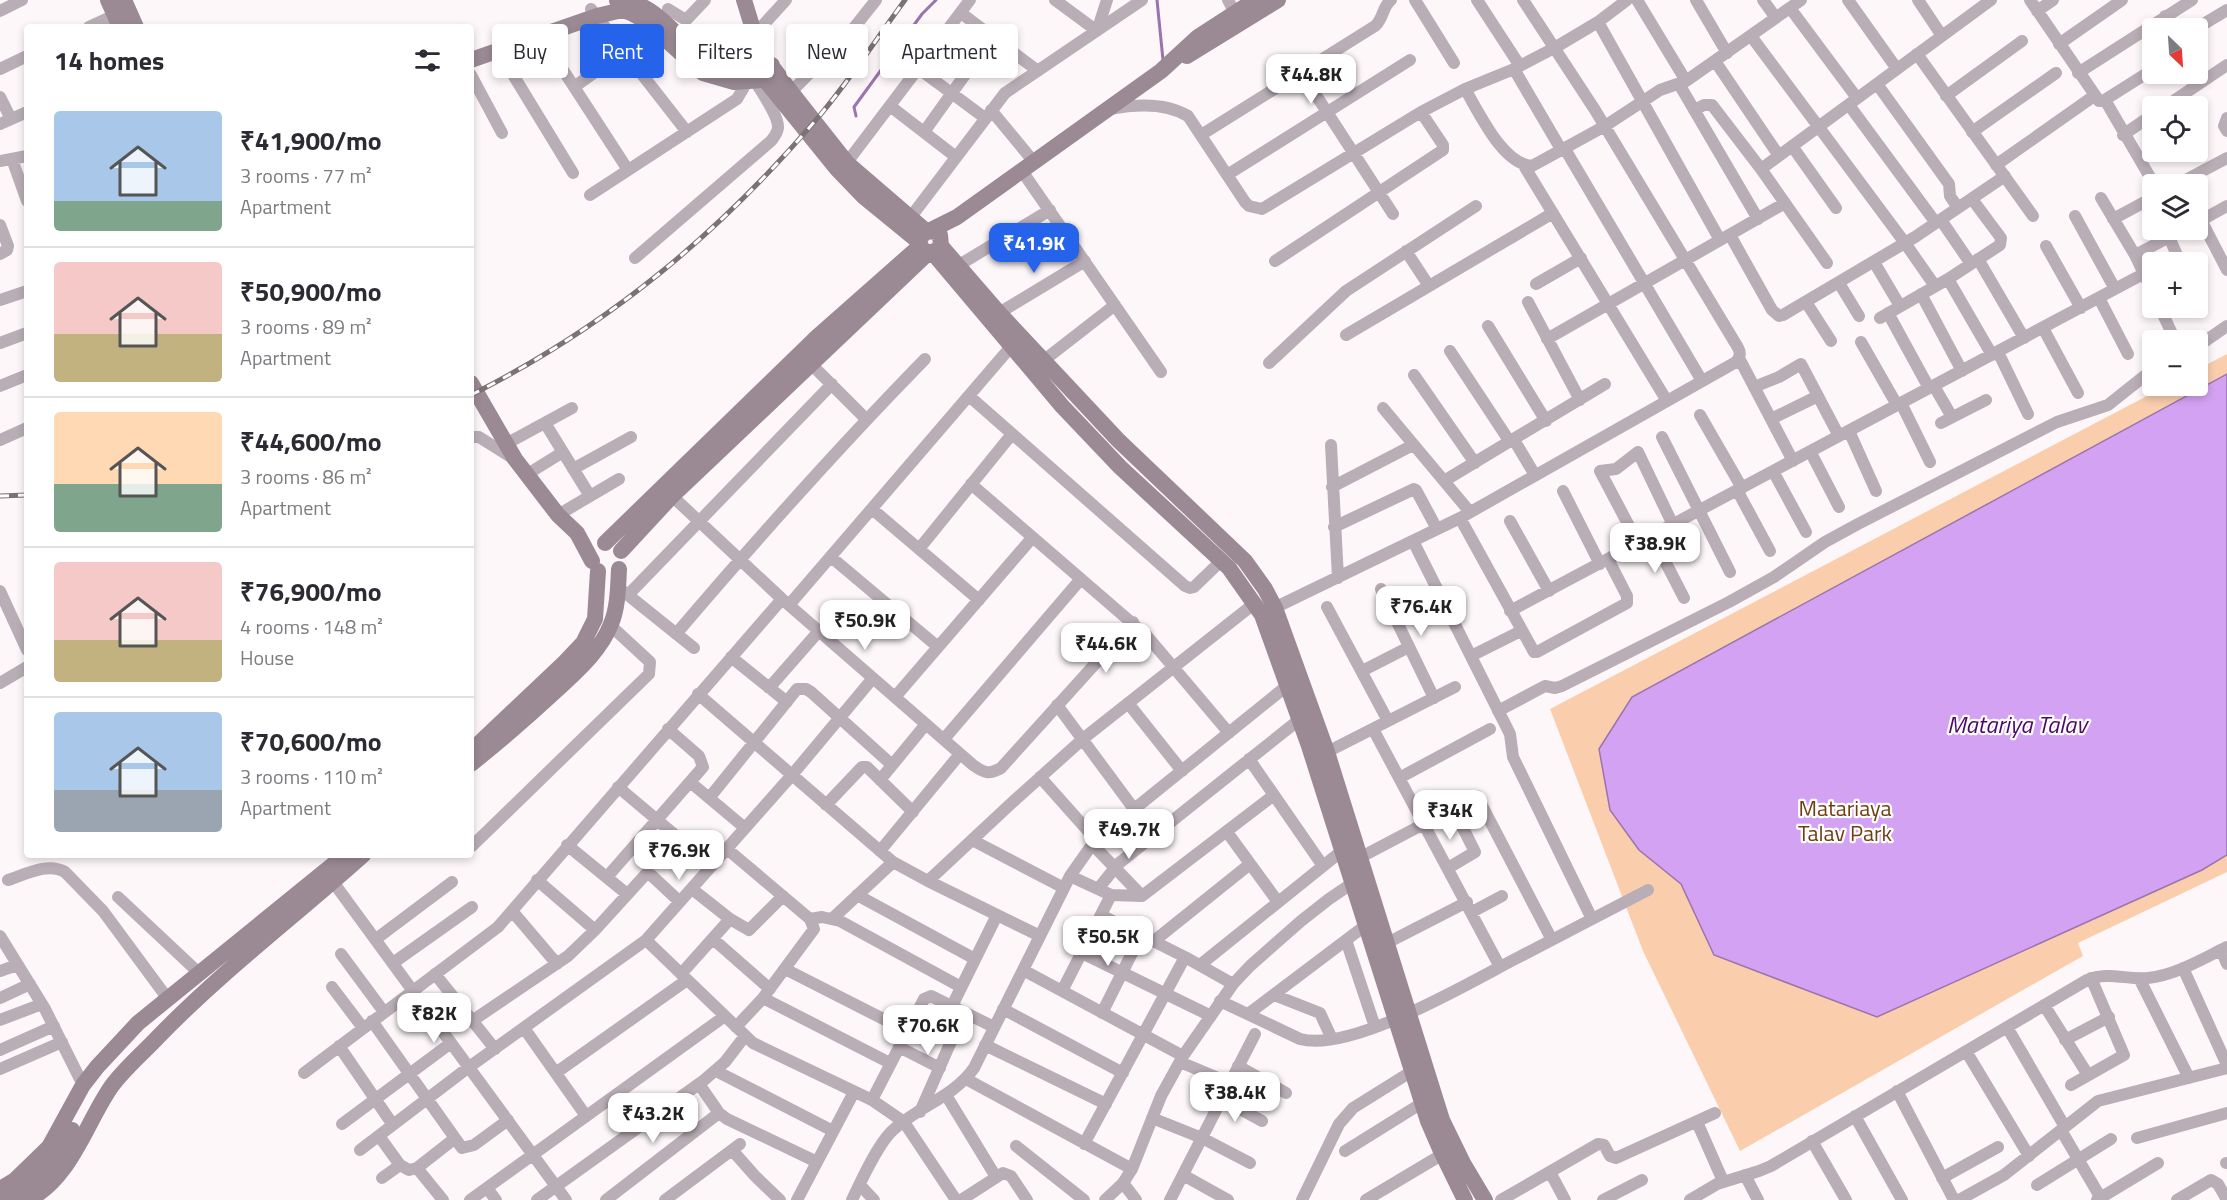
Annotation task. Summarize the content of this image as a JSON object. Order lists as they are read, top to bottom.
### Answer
{
  "water": ["Matariya Talav"],
  "parks": ["Matariaya Talav Park"],
  "north": "bottom right",
  "page": {
    "map_buttons": ["+", "−"],
    "chip": [
      "Buy",
      "Rent",
      "Filters",
      "New",
      "Apartment"
    ],
    "heading": "14 homes",
    "price": [
      "₹44.8K",
      "₹41.9K",
      "₹38.9K",
      "₹76.4K",
      "₹50.9K",
      "₹44.6K",
      "₹34K",
      "₹49.7K",
      "₹76.9K",
      "₹50.5K",
      "₹82K",
      "₹70.6K",
      "₹38.4K",
      "₹43.2K"
    ],
    "list": [
      {
        "name": "₹41,900/mo",
        "note": "3 rooms · 77 m² · Apartment"
      },
      {
        "name": "₹50,900/mo",
        "note": "3 rooms · 89 m² · Apartment"
      },
      {
        "name": "₹44,600/mo",
        "note": "3 rooms · 86 m² · Apartment"
      },
      {
        "name": "₹76,900/mo",
        "note": "4 rooms · 148 m² · House"
      },
      {
        "name": "₹70,600/mo",
        "note": "3 rooms · 110 m² · Apartment"
      }
    ]
  }
}
